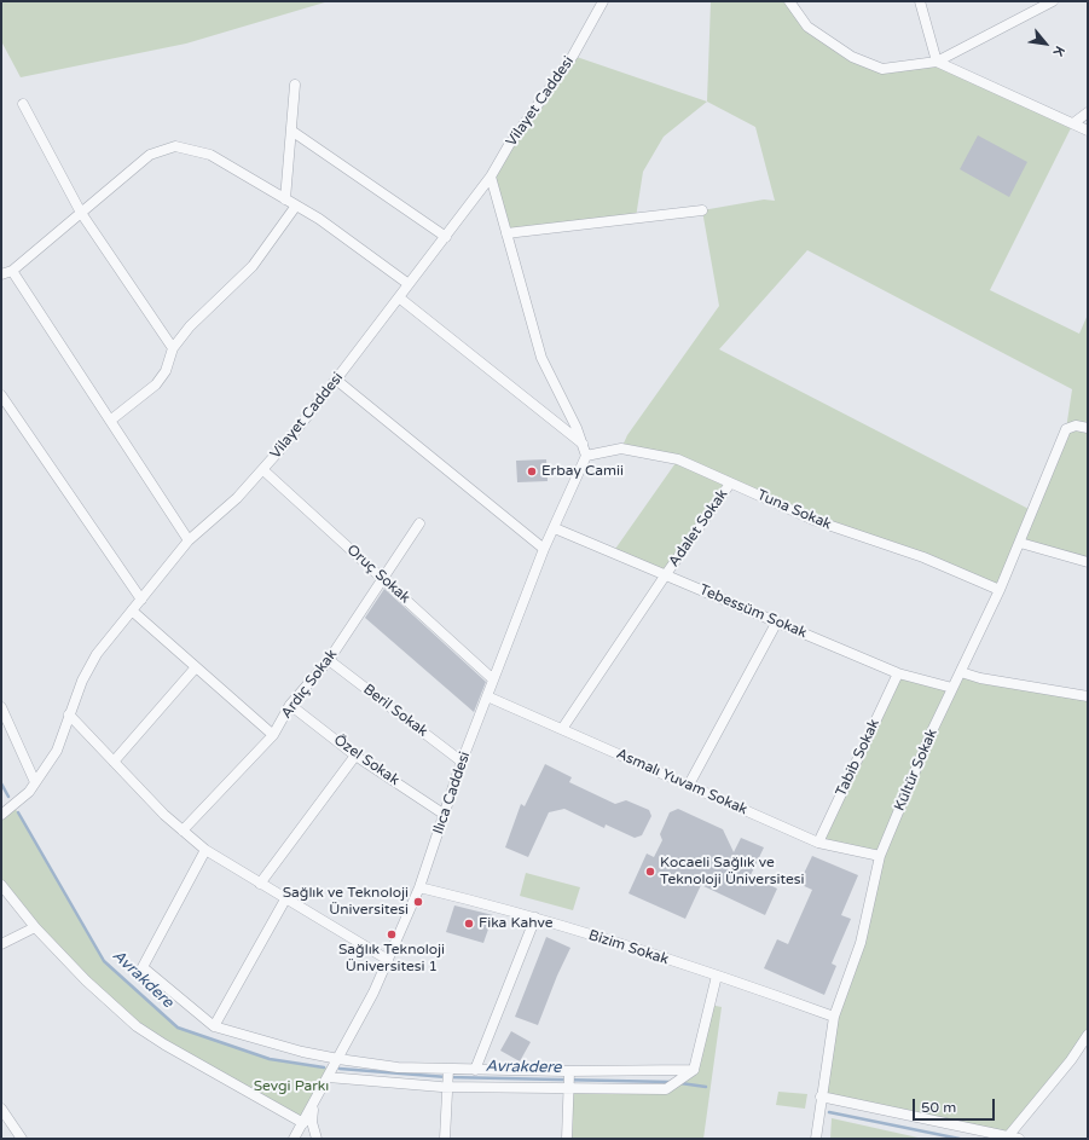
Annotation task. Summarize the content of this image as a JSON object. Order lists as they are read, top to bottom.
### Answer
{
  "streets": {
    "street": [
      "Vilayet Caddesi",
      "Tuna Sokak",
      "Adalet Sokak",
      "Oruç Sokak",
      "Tebessüm Sokak",
      "Ardıç Sokak",
      "Beril Sokak",
      "Tabib Sokak",
      "Özel Sokak",
      "Kültür Sokak",
      "Asmalı Yuvam Sokak",
      "Ilıca Caddesi",
      "Bizim Sokak"
    ]
  },
  "crossings": [
    ["Vilayet Caddesi", "Oruç Sokak"],
    ["Tuna Sokak", "Adalet Sokak"],
    ["Tuna Sokak", "Kültür Sokak"],
    ["Tuna Sokak", "Ilıca Caddesi"],
    ["Adalet Sokak", "Tebessüm Sokak"],
    ["Adalet Sokak", "Asmalı Yuvam Sokak"],
    ["Oruç Sokak", "Ardıç Sokak"],
    ["Oruç Sokak", "Ilıca Caddesi"],
    ["Tebessüm Sokak", "Tabib Sokak"],
    ["Tebessüm Sokak", "Kültür Sokak"],
    ["Tebessüm Sokak", "Ilıca Caddesi"],
    ["Ardıç Sokak", "Beril Sokak"],
    ["Ardıç Sokak", "Özel Sokak"],
    ["Beril Sokak", "Ilıca Caddesi"],
    ["Tabib Sokak", "Asmalı Yuvam Sokak"],
    ["Özel Sokak", "Ilıca Caddesi"],
    ["Kültür Sokak", "Asmalı Yuvam Sokak"],
    ["Kültür Sokak", "Bizim Sokak"],
    ["Asmalı Yuvam Sokak", "Ilıca Caddesi"],
    ["Ilıca Caddesi", "Bizim Sokak"]
  ],
  "water": ["Avrakdere"],
  "parks": ["Sevgi Parkı"],
  "places": [
    "Erbay Camii",
    "Kocaeli Sağlık ve Teknoloji Üniversitesi",
    "Sağlık ve Teknoloji Üniversitesi",
    "Fika Kahve",
    "Sağlık Teknoloji Üniversitesi 1"
  ],
  "scale_bar": "50 m",
  "north": "bottom right"
}
